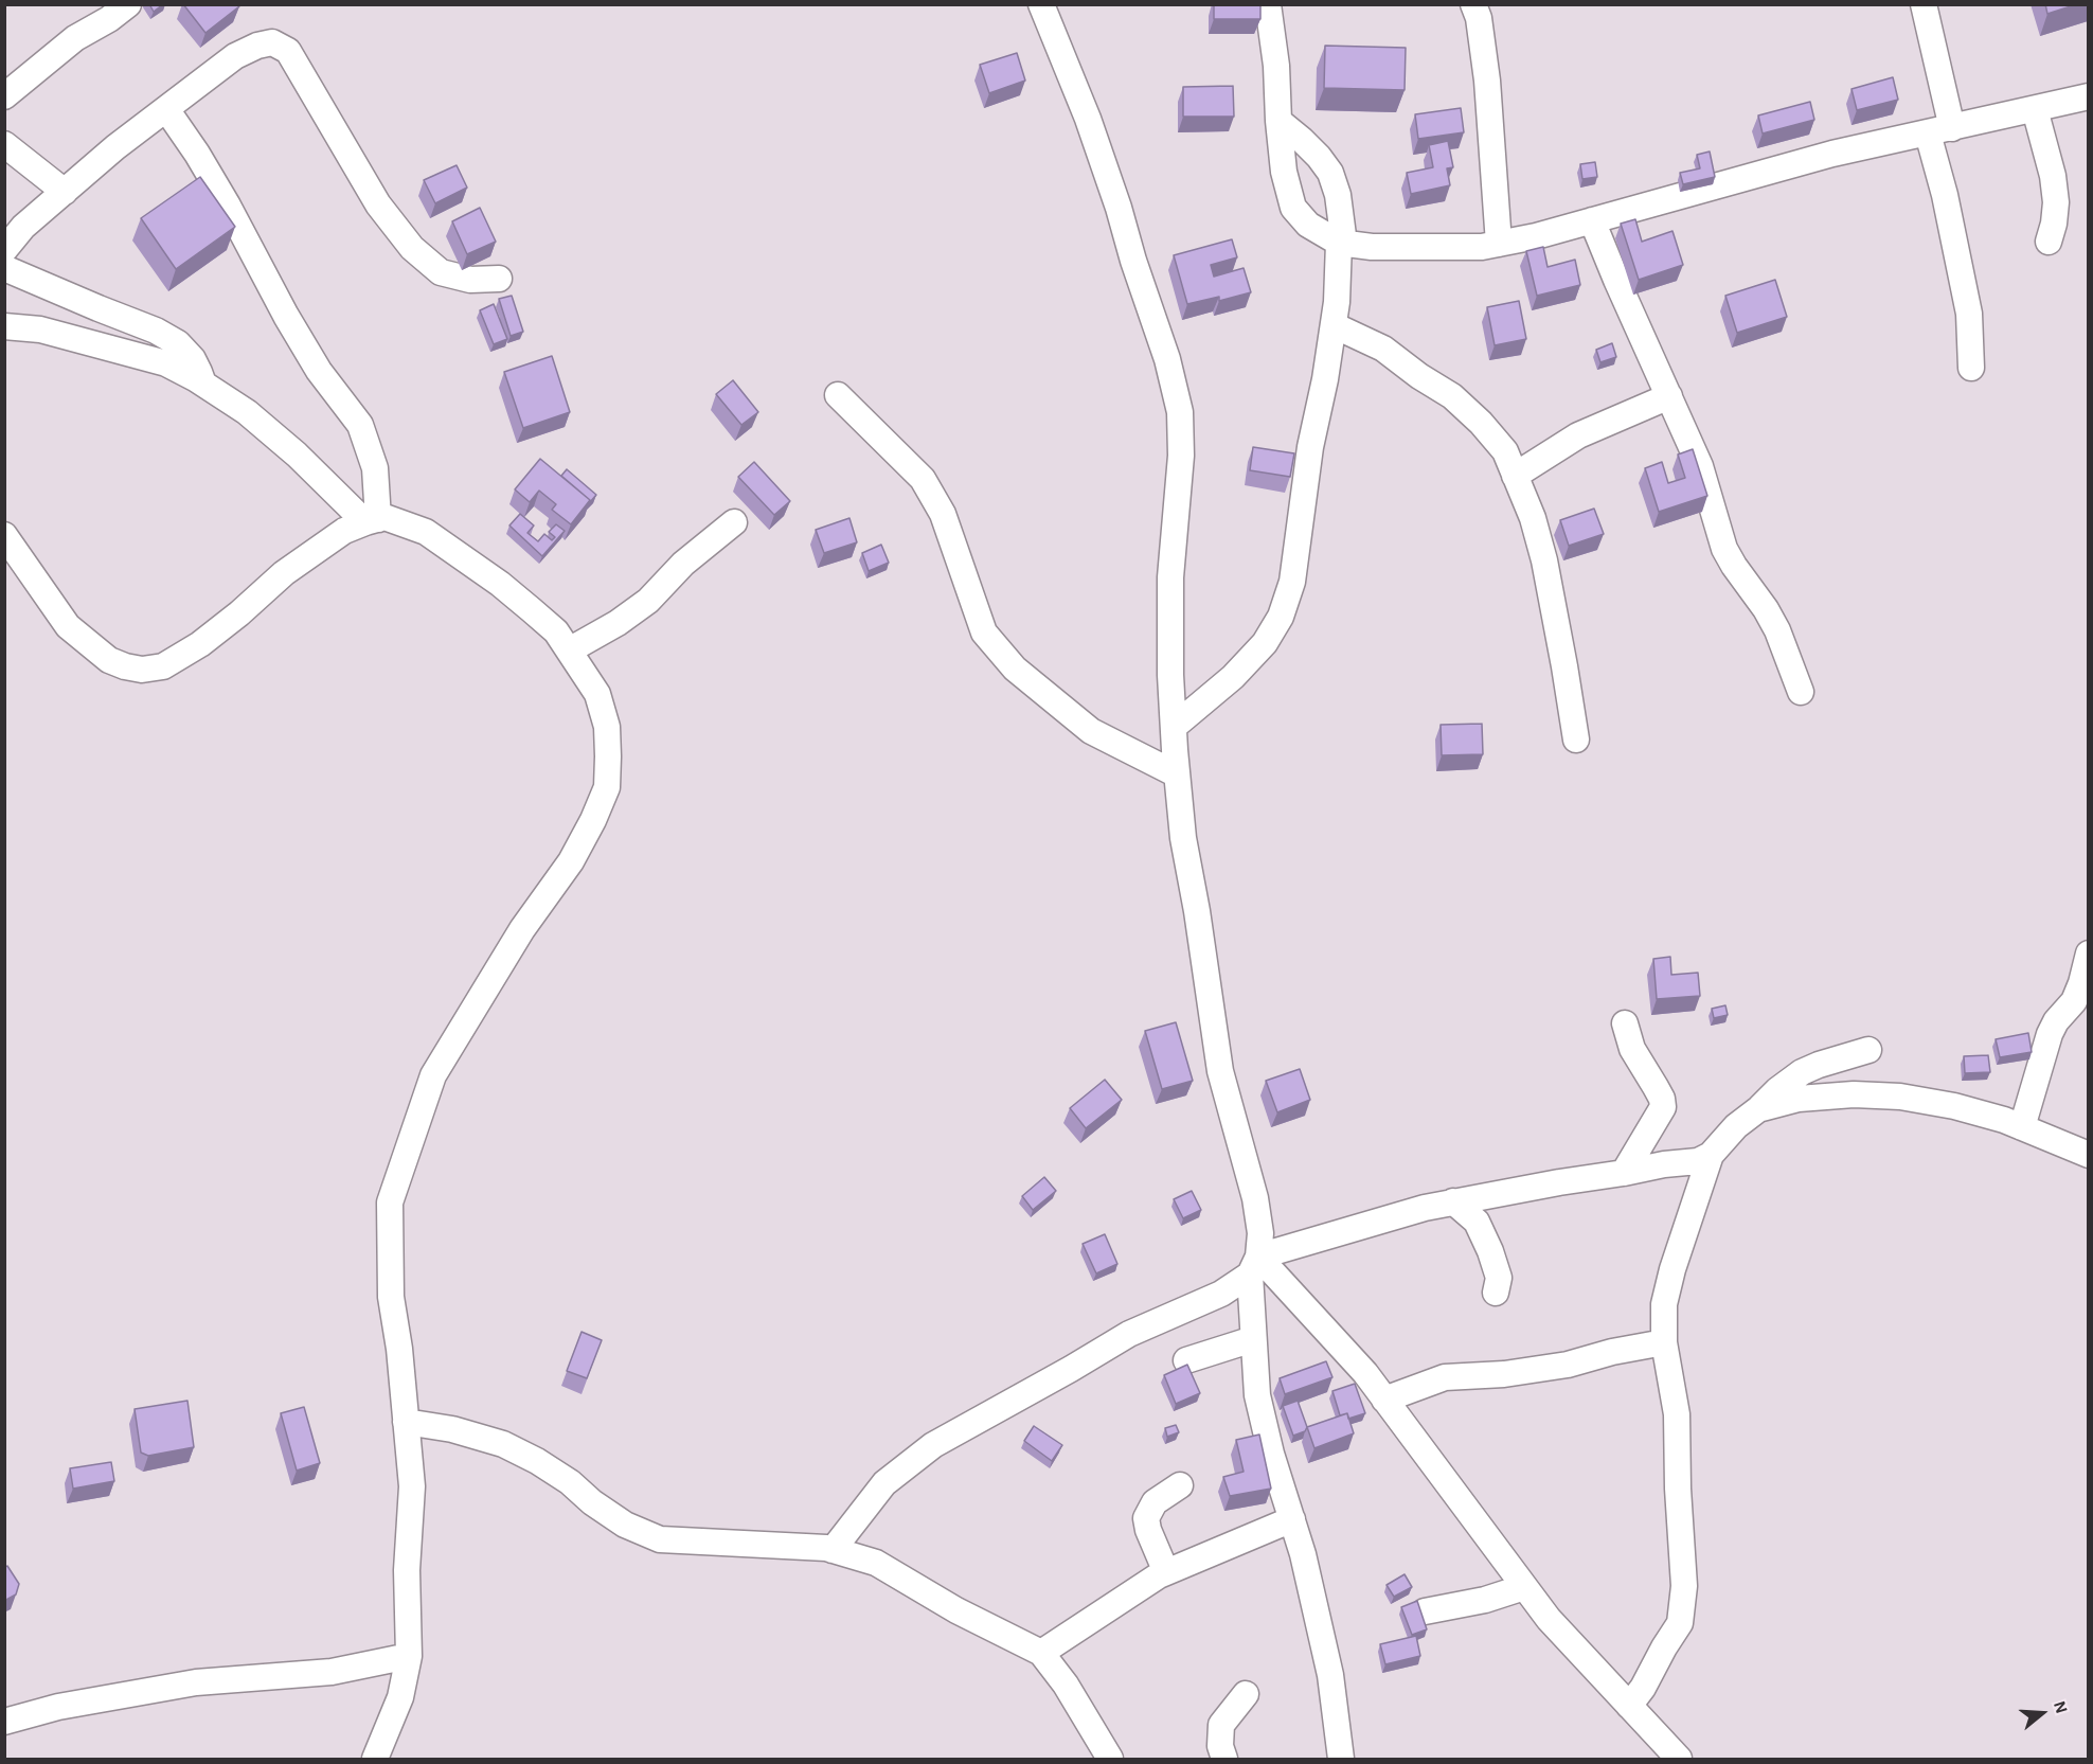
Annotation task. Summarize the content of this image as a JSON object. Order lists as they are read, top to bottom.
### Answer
{
  "north": "right"
}
